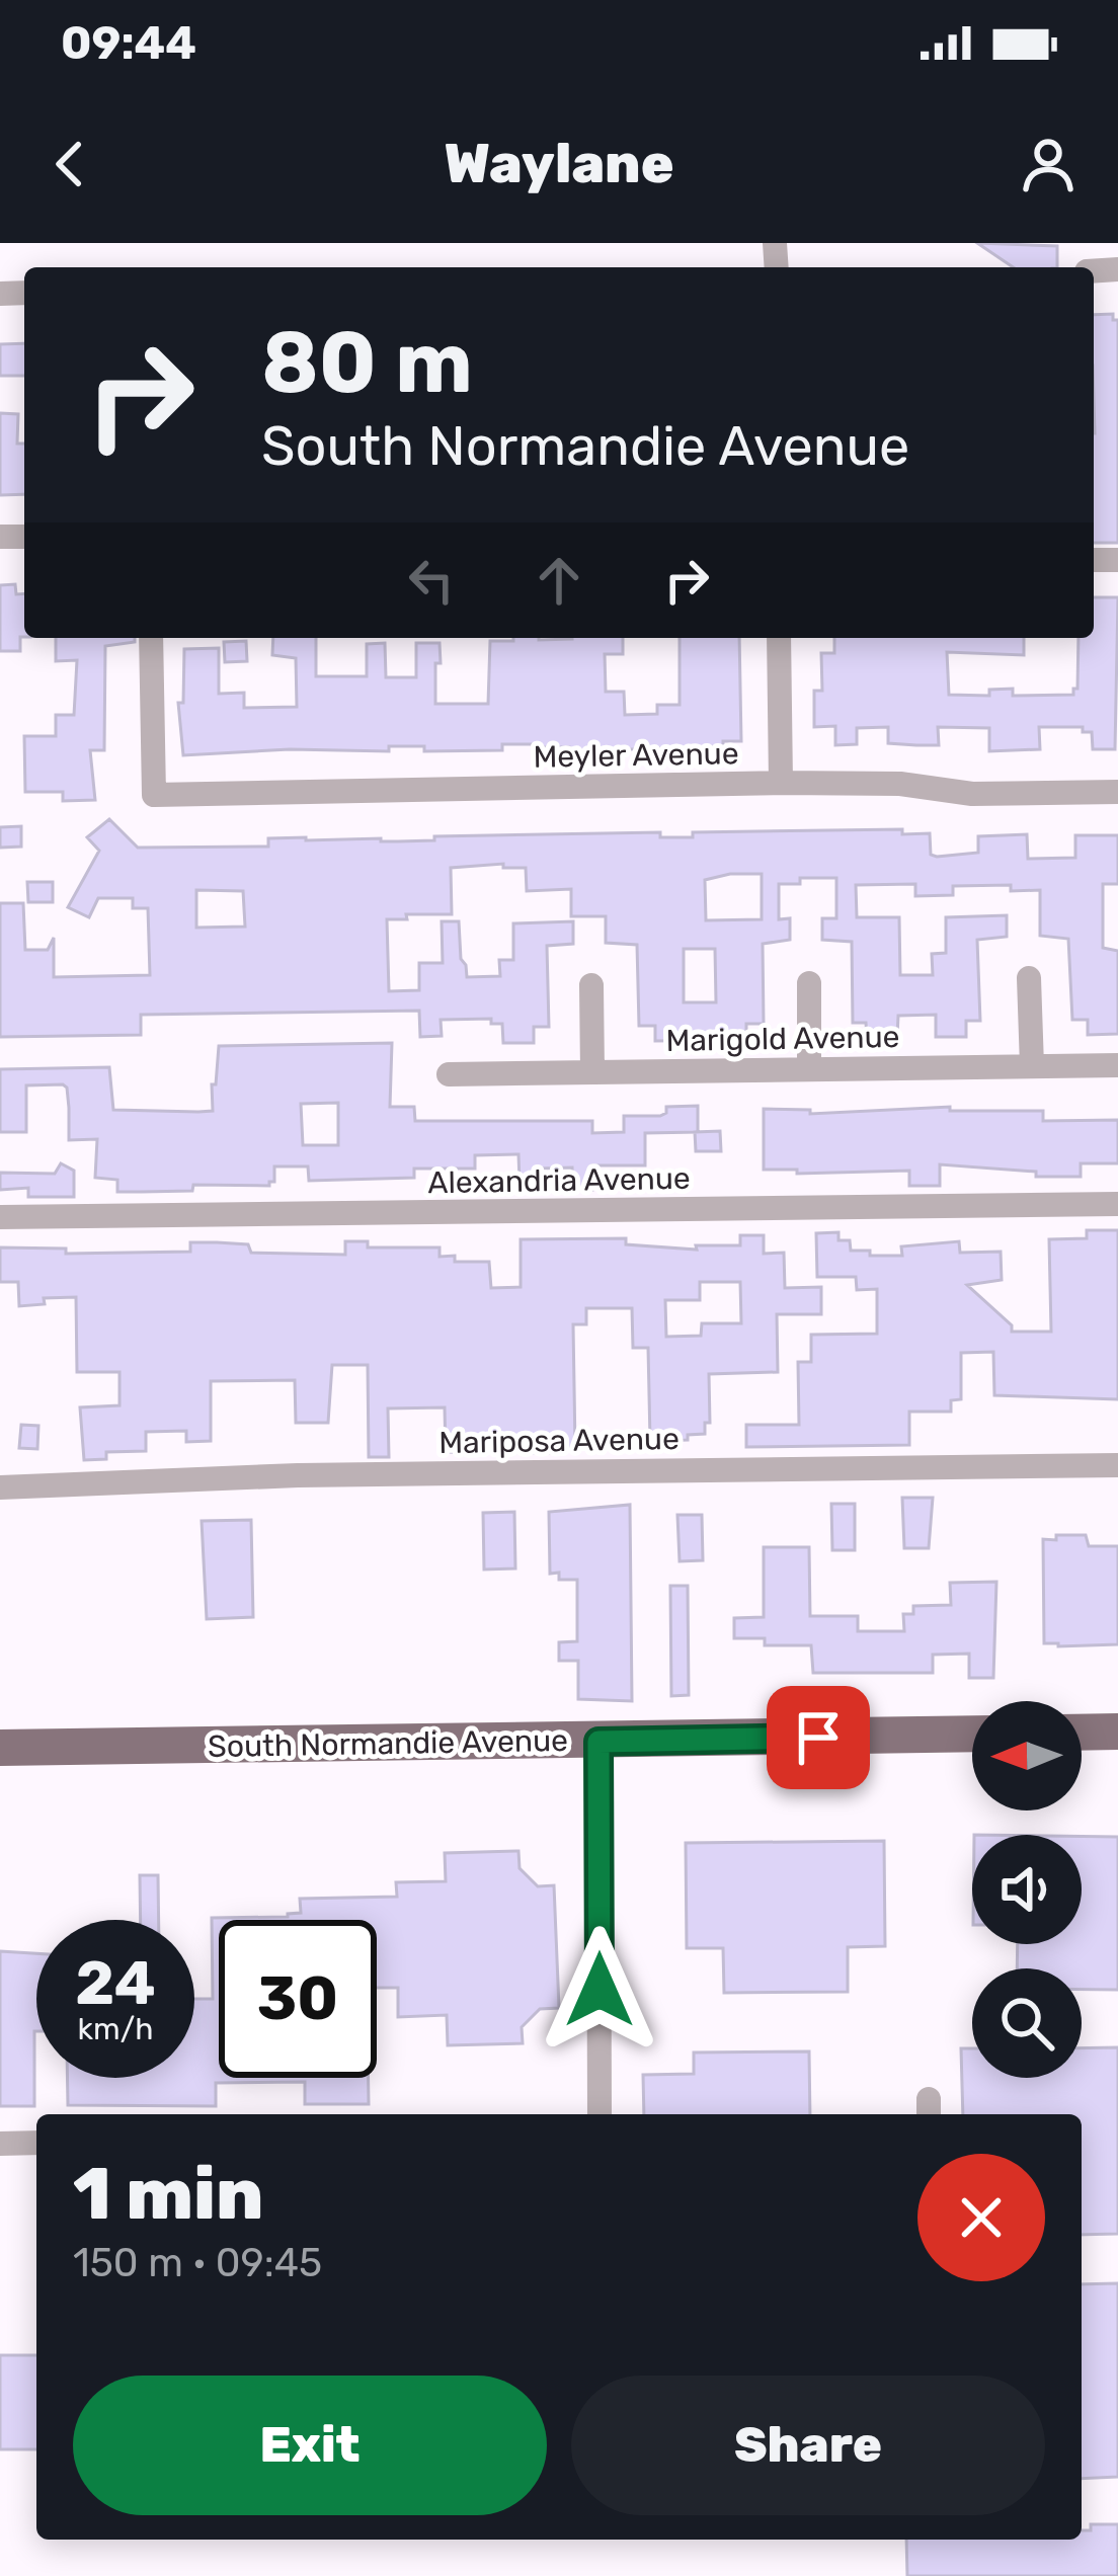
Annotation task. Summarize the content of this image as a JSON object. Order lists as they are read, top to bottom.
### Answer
{
  "streets": {
    "main road": ["South Normandie Avenue"],
    "street": [
      "Meyler Avenue",
      "Marigold Avenue",
      "Alexandria Avenue",
      "Mariposa Avenue"
    ]
  },
  "north": "left",
  "page": {
    "status": "09:44",
    "header": "Waylane",
    "turn": ["80 m", "South Normandie Avenue"],
    "speed": "24 km/h",
    "limit": "30",
    "heading": ["1 min", "150 m · 09:45"],
    "buttons": ["Exit", "Share"]
  }
}
